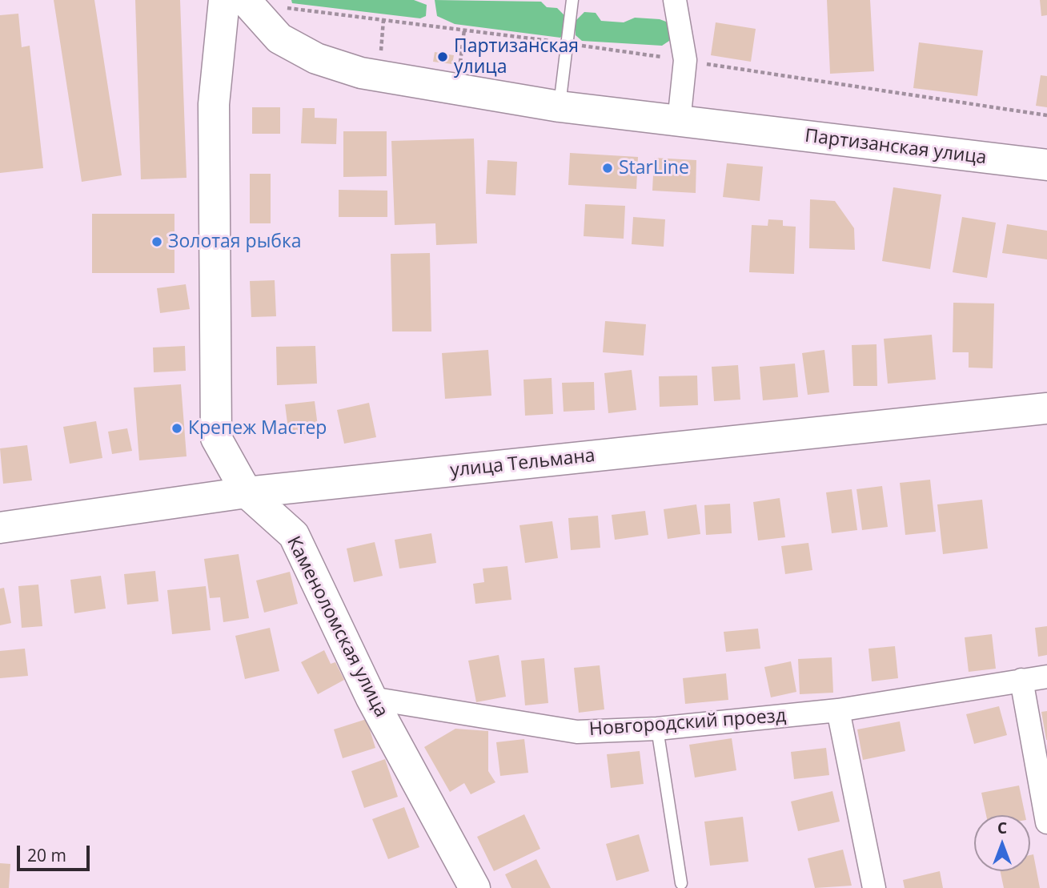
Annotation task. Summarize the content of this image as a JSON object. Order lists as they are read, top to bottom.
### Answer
{
  "streets": {
    "street": [
      "Партизанская улица",
      "улица Тельмана",
      "Каменоломская улица",
      "Новгородский проезд"
    ]
  },
  "crossings": [
    ["улица Тельмана", "Каменоломская улица"],
    ["Каменоломская улица", "Новгородский проезд"]
  ],
  "places": [
    "Партизанская улица",
    "StarLine",
    "Золотая рыбка",
    "Крепеж Мастер"
  ],
  "scale_bar": "20 m",
  "north": "top"
}
